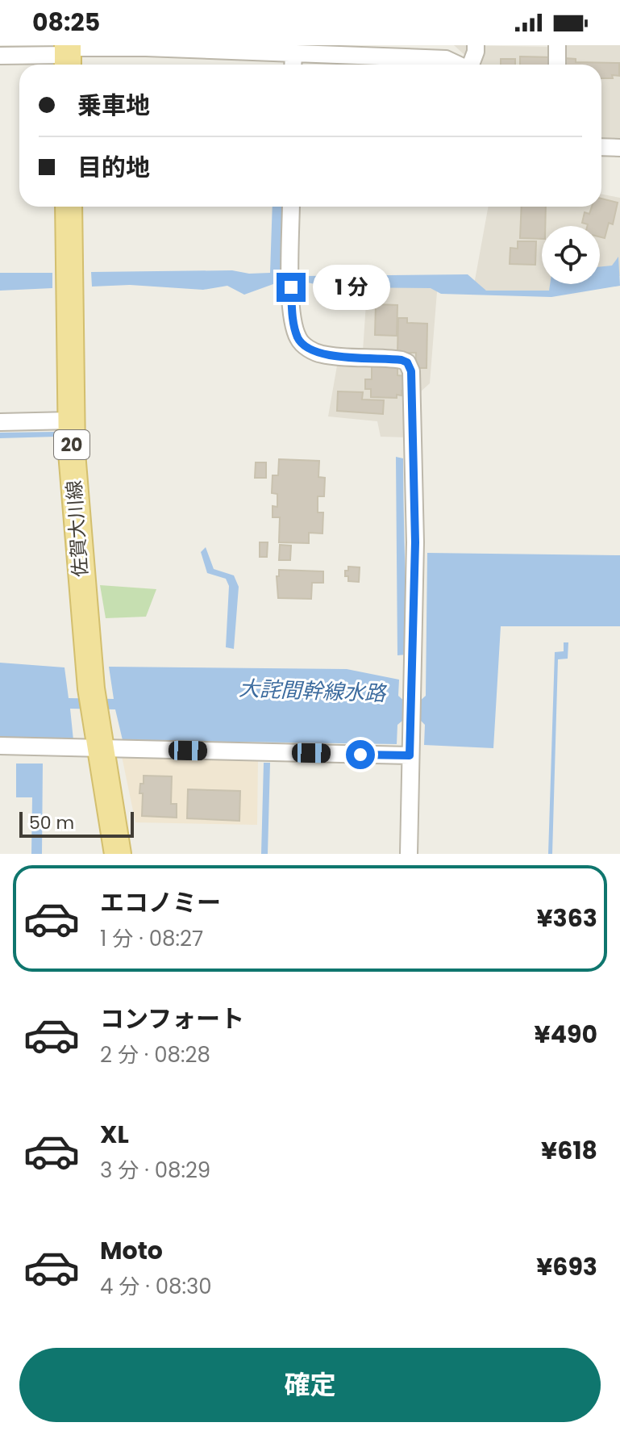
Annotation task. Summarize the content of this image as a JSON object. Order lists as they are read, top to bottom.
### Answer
{
  "streets": {
    "main road": ["20", "佐賀大川線"]
  },
  "water": ["大詫間幹線水路"],
  "scale_bar": "50 m",
  "page": {
    "status": "08:25",
    "banner": ["乗車地", "目的地"],
    "bubble": "1 分",
    "scale": "50 m",
    "list": [
      {
        "name": "エコノミー",
        "note": "1 分 · 08:27",
        "value": "¥363"
      },
      {
        "name": "コンフォート",
        "note": "2 分 · 08:28",
        "value": "¥490"
      },
      {
        "name": "XL",
        "note": "3 分 · 08:29",
        "value": "¥618"
      },
      {
        "name": "Moto",
        "note": "4 分 · 08:30",
        "value": "¥693"
      }
    ],
    "buttons": "確定"
  }
}
